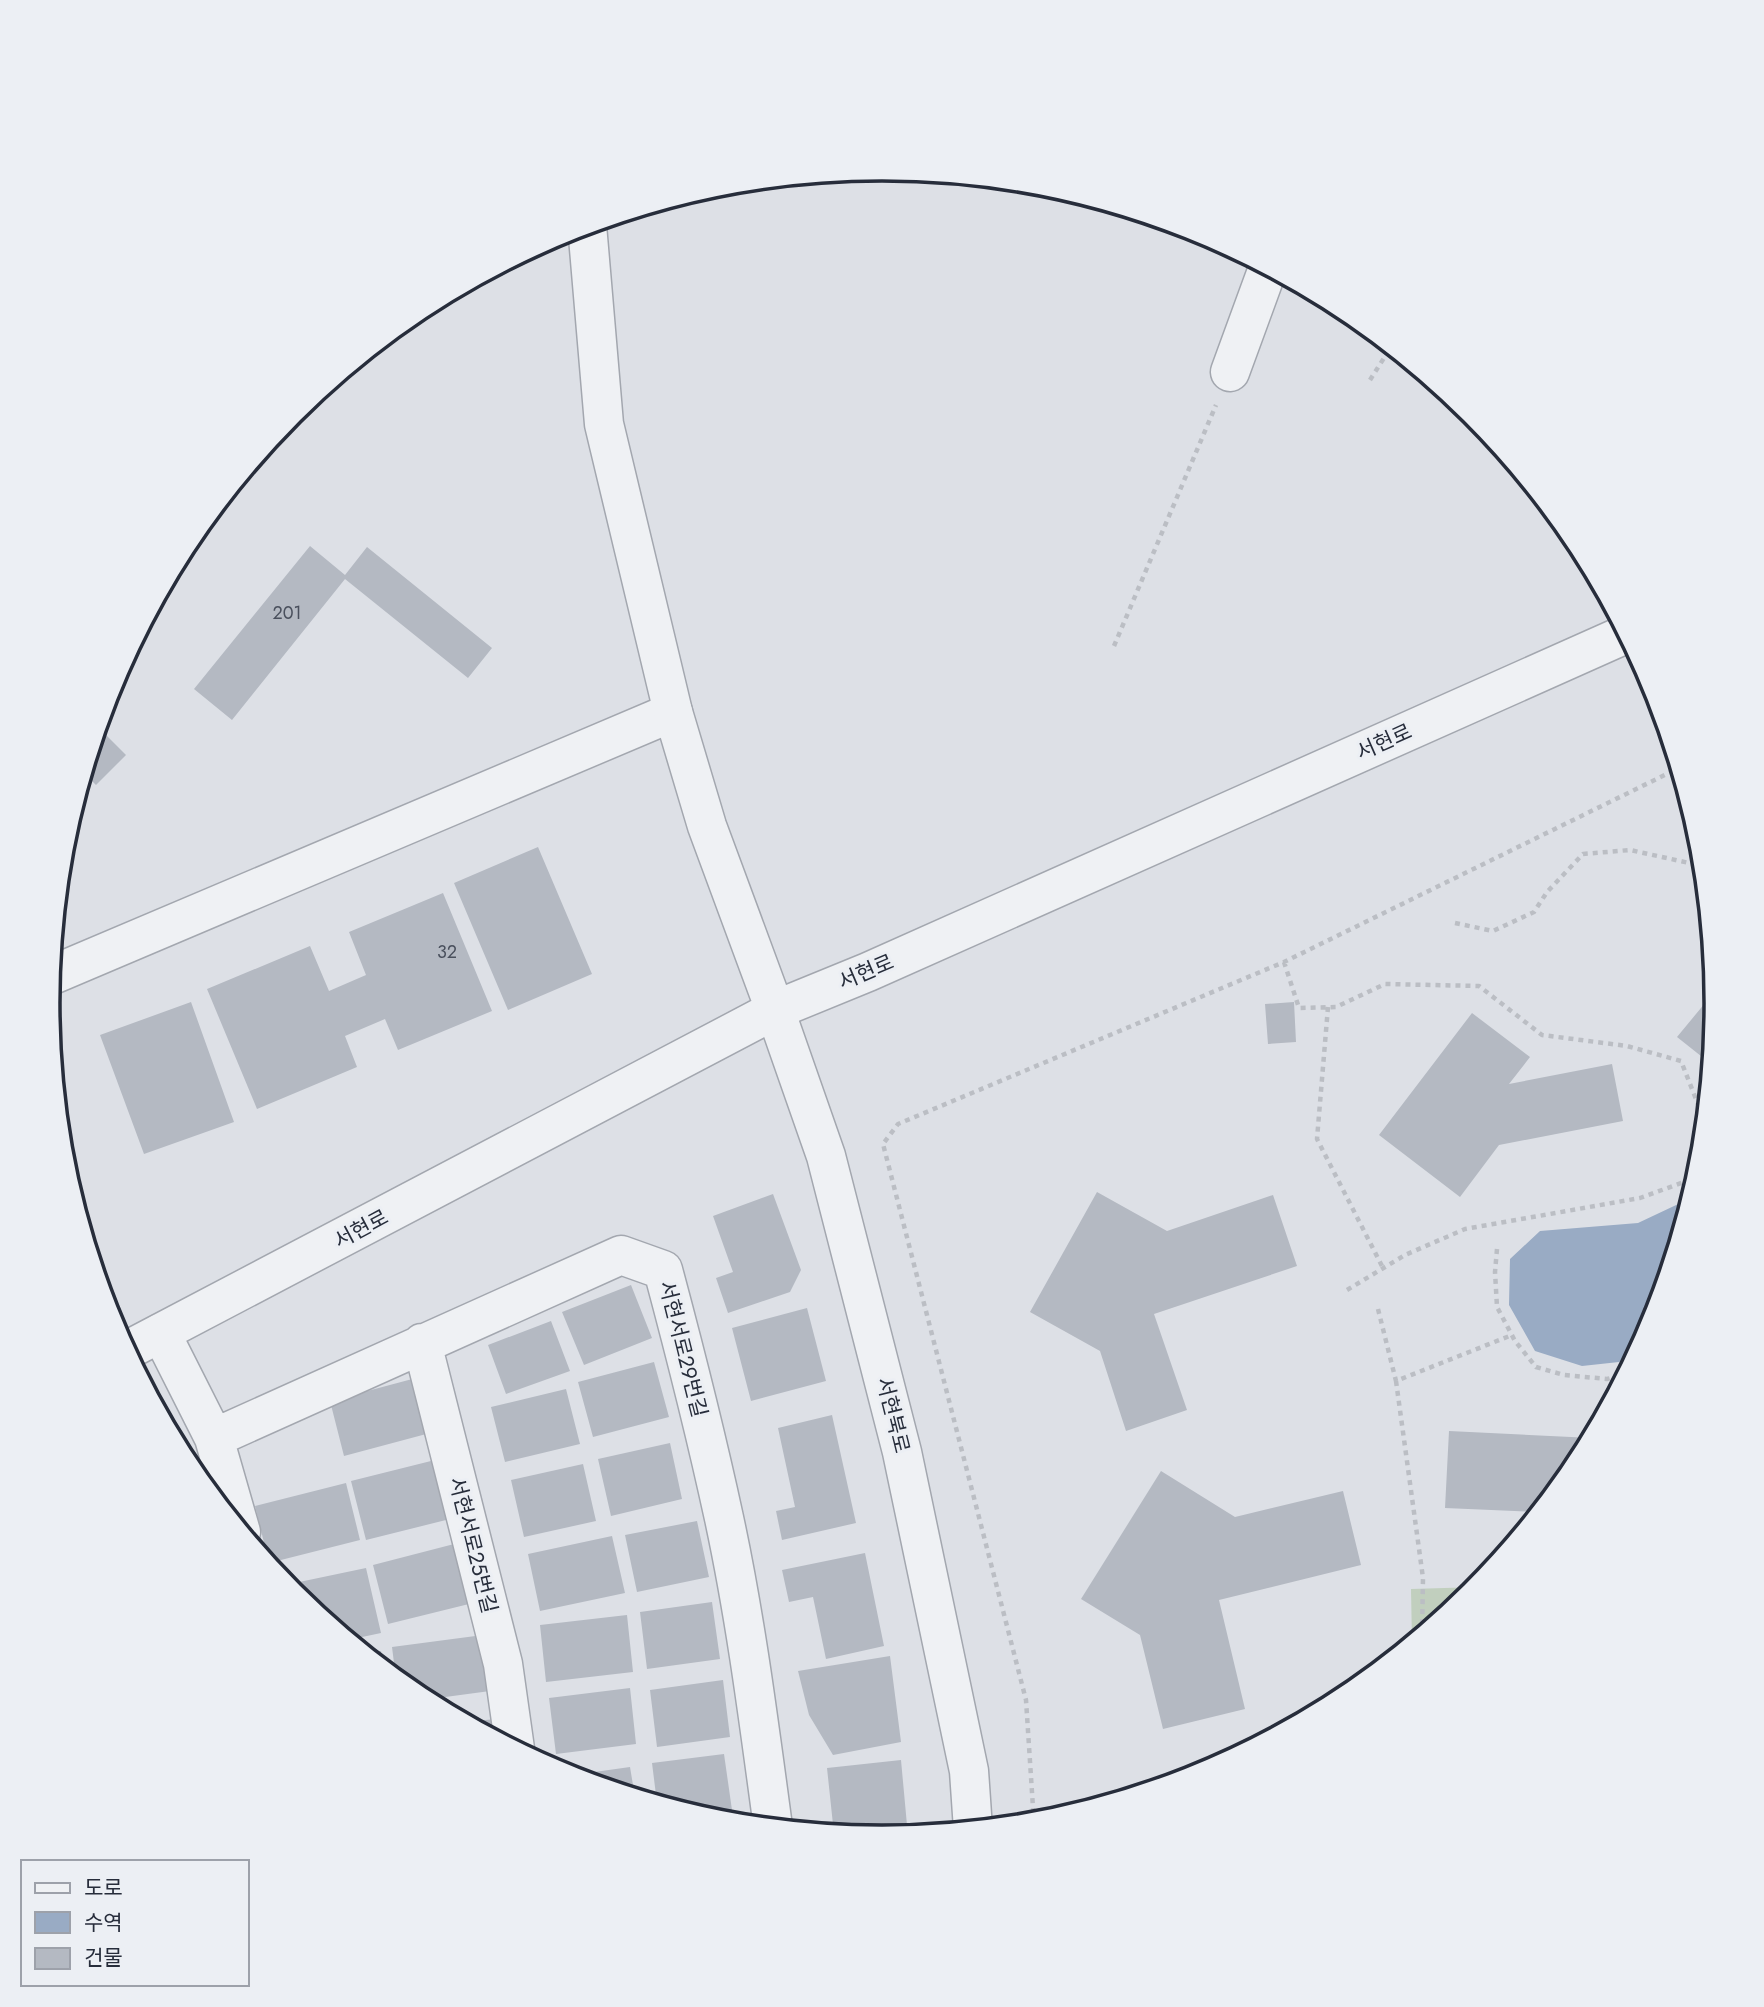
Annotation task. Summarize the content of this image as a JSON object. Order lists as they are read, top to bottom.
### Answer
{
  "streets": {
    "street": [
      "서현로",
      "서현서로29번길",
      "서현북로",
      "서현서로25번길"
    ]
  },
  "crossings": [
    ["서현로", "서현북로"],
    ["서현서로29번길", "서현서로25번길"]
  ],
  "house_numbers": ["201", "32"],
  "legend": ["도로", "수역", "건물"]
}
